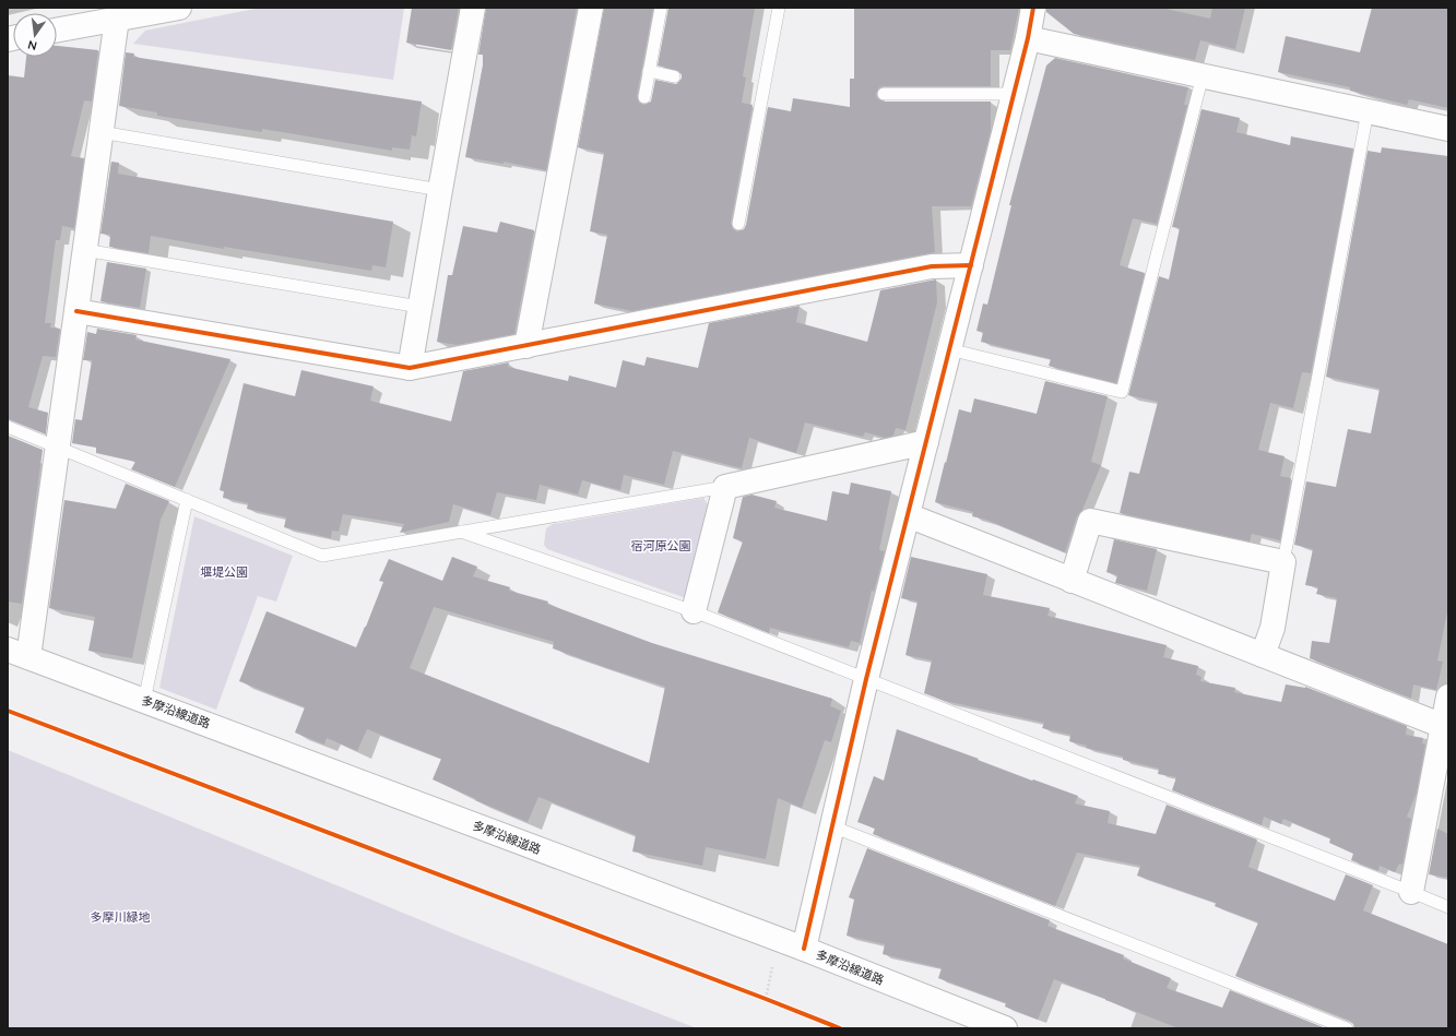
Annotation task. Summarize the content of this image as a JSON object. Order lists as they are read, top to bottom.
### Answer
{
  "streets": {
    "street": ["多摩沿線道路"]
  },
  "parks": ["宿河原公園", "堰堤公園", "多摩川緑地"],
  "north": "bottom"
}
